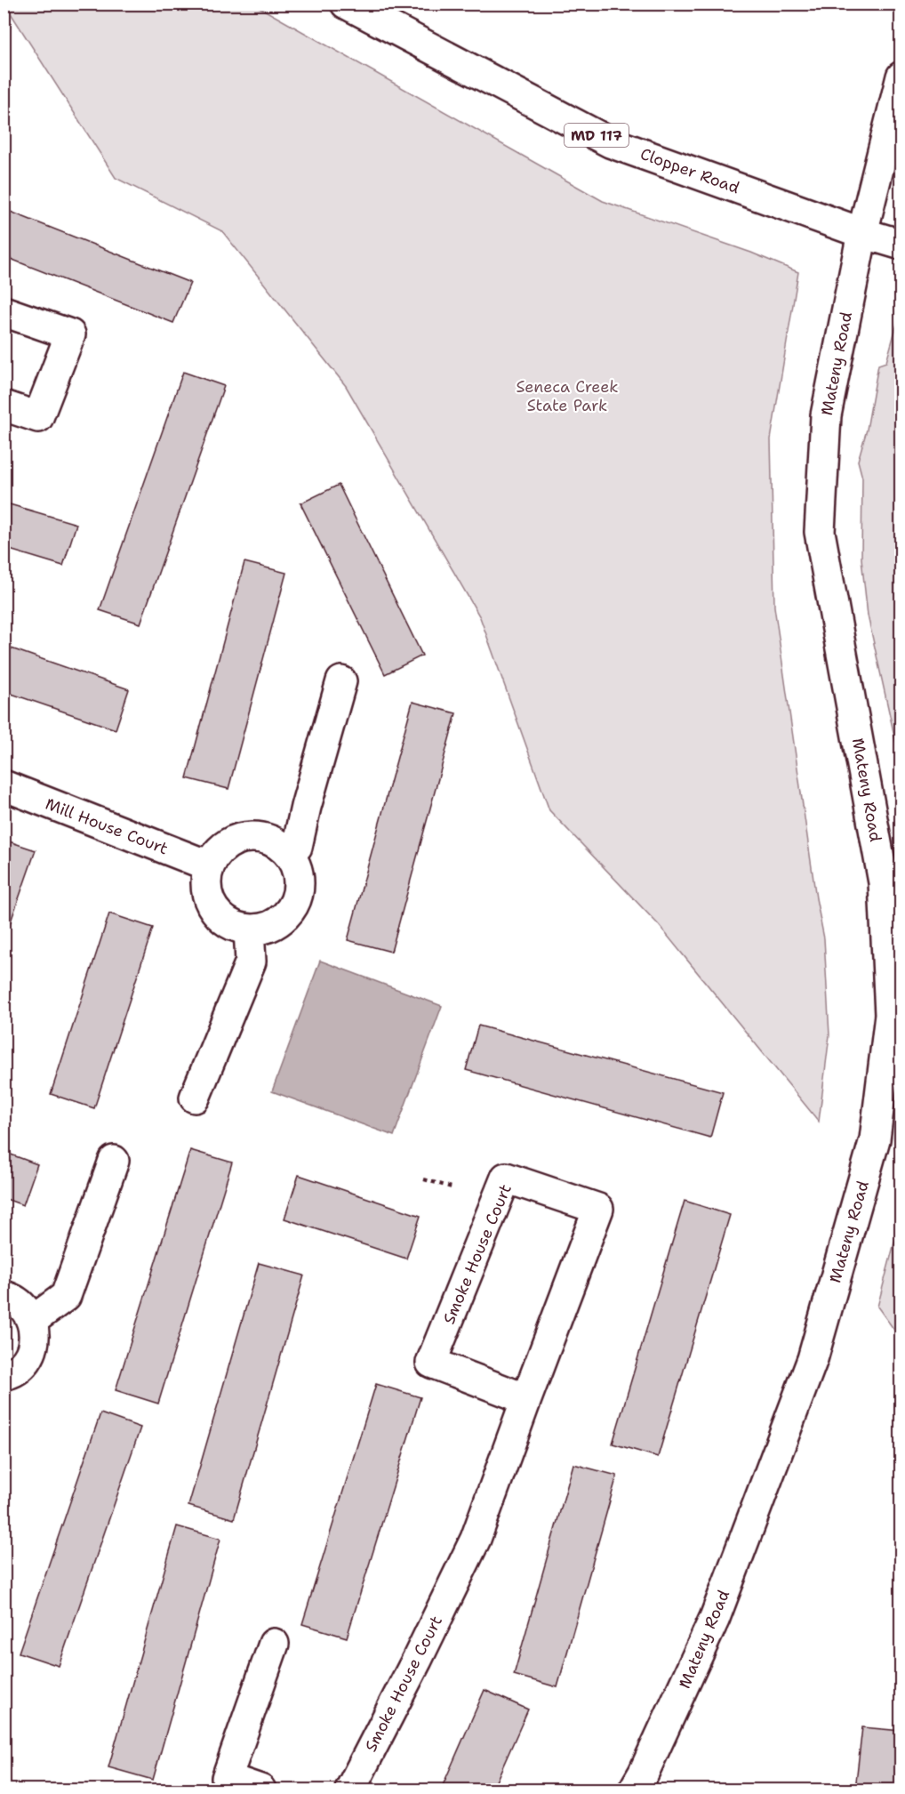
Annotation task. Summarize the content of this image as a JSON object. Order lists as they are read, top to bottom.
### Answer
{
  "streets": {
    "street": [
      "MD 117",
      "Clopper Road",
      "Mateny Road",
      "Mill House Court",
      "Smoke House Court"
    ]
  },
  "crossings": [
    ["Clopper Road", "Mateny Road"]
  ],
  "parks": ["Seneca Creek State Park"]
}
